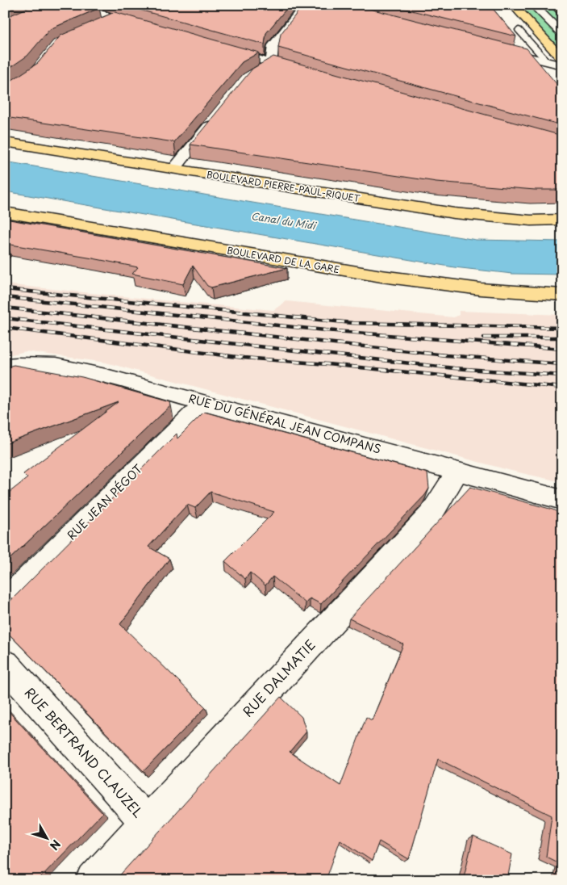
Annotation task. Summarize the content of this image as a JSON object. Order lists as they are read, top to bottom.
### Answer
{
  "streets": {
    "main road": ["BOULEVARD PIERRE-PAUL-RIQUET", "BOULEVARD DE LA GARE"],
    "street": [
      "RUE DU GÉNÉRAL JEAN COMPANS",
      "RUE JEAN PÉGOT",
      "RUE DALMATIE",
      "RUE BERTRAND CLAUZEL"
    ]
  },
  "crossings": [
    ["RUE DU GÉNÉRAL JEAN COMPANS", "RUE JEAN PÉGOT"],
    ["RUE DU GÉNÉRAL JEAN COMPANS", "RUE DALMATIE"],
    ["RUE DALMATIE", "RUE BERTRAND CLAUZEL"]
  ],
  "water": ["Canal du Midi"],
  "north": "bottom right"
}
